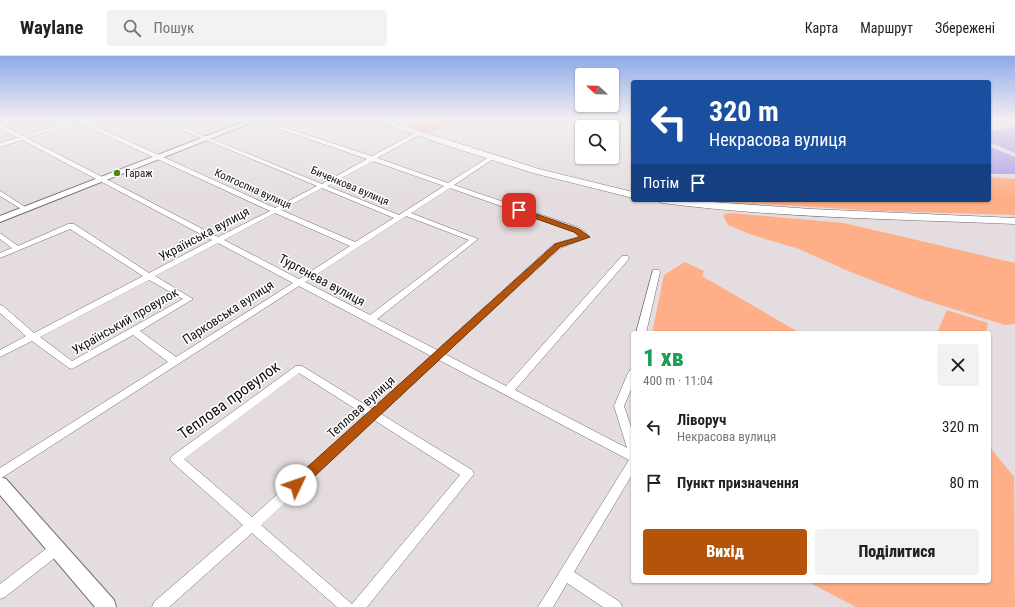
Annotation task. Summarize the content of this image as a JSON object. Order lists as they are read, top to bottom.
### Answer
{
  "streets": {
    "street": [
      "Биченкова вулиця",
      "Колгоспна вулиця",
      "Українська вулиця",
      "Тургенєва вулиця",
      "Парковська вулиця",
      "Український провулок",
      "Теплова провулок",
      "Теплова вулиця"
    ]
  },
  "crossings": [
    ["Биченкова вулиця", "Українська вулиця"],
    ["Биченкова вулиця", "Тургенєва вулиця"],
    ["Биченкова вулиця", "Парковська вулиця"],
    ["Колгоспна вулиця", "Українська вулиця"],
    ["Колгоспна вулиця", "Парковська вулиця"],
    ["Українська вулиця", "Тургенєва вулиця"],
    ["Українська вулиця", "Український провулок"],
    ["Тургенєва вулиця", "Парковська вулиця"],
    ["Тургенєва вулиця", "Теплова вулиця"],
    ["Парковська вулиця", "Теплова вулиця"],
    ["Теплова провулок", "Теплова вулиця"]
  ],
  "places": ["Гараж"],
  "north": "left",
  "page": {
    "header": "Waylane",
    "search": "Пошук",
    "nav": ["Карта", "Маршрут", "Збережені"],
    "turn": ["320 m", "Некрасова вулиця"],
    "then": "Потім",
    "heading": ["1 хв", "400 m · 11:04"],
    "list": [
      {
        "name": "Ліворуч",
        "note": "Некрасова вулиця",
        "value": "320 m"
      },
      {
        "name": "Пункт призначення",
        "value": "80 m"
      }
    ],
    "buttons": ["Вихід", "Поділитися"]
  }
}
